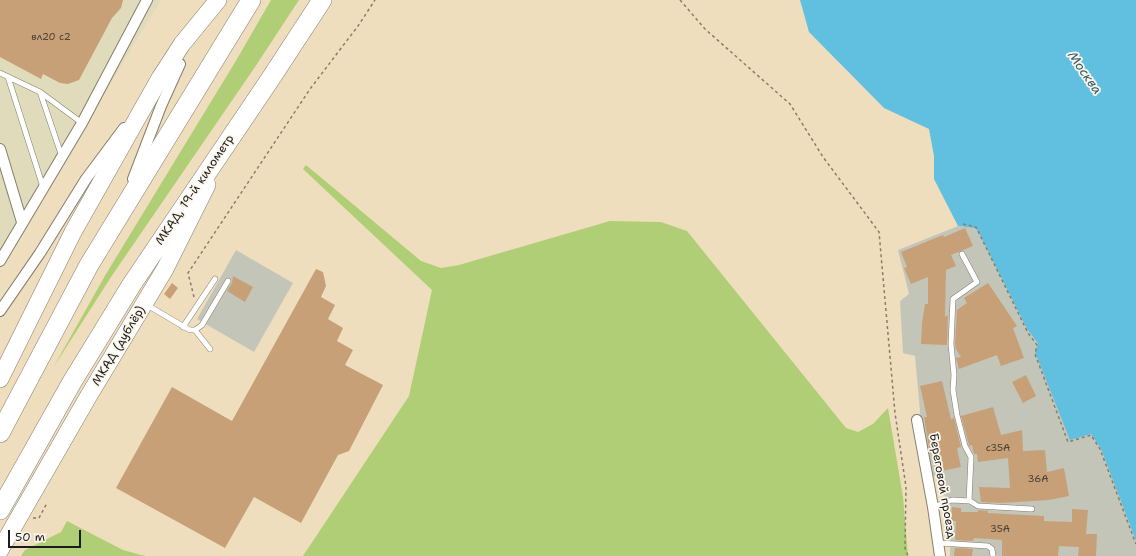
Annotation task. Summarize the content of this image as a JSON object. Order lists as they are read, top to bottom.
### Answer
{
  "streets": {
    "highway": ["МКАД, 19-й километр"],
    "main road": ["МКАД (дублёр)"],
    "street": ["Береговой проезд"]
  },
  "crossings": [
    ["МКАД, 19-й километр", "МКАД (дублёр)"]
  ],
  "water": ["Москва"],
  "house_numbers": [
    "вл20 с2",
    "с35А",
    "36А",
    "35А"
  ],
  "scale_bar": "50 m"
}
